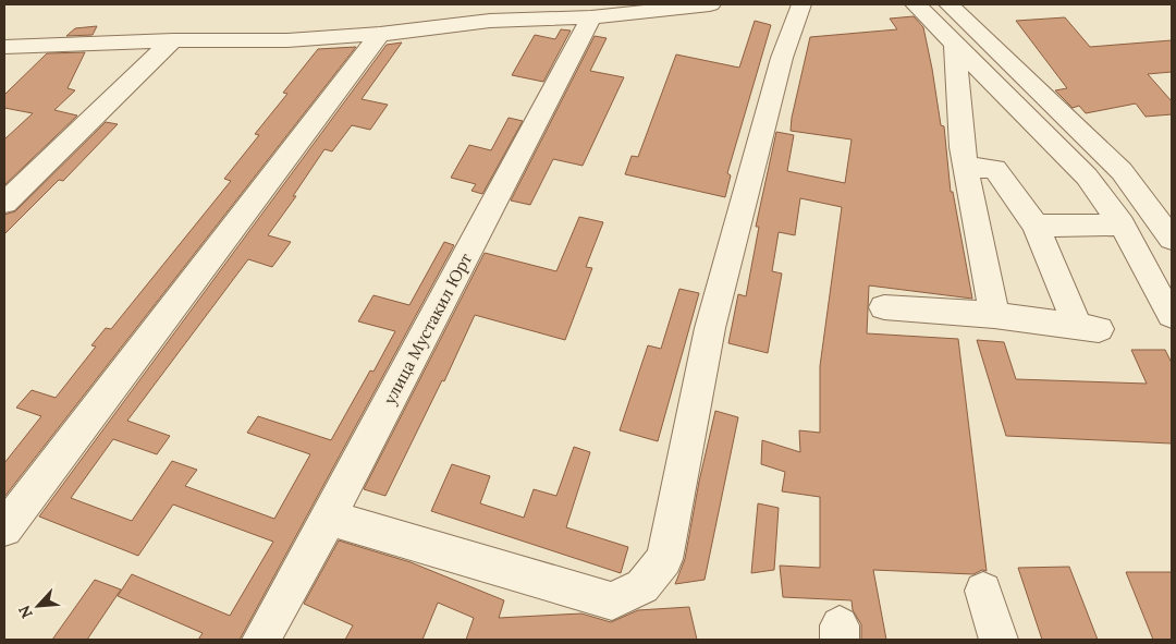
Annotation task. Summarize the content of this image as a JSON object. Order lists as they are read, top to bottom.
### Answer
{
  "streets": {
    "street": ["улица Мустакил Юрт"]
  },
  "north": "bottom left"
}
